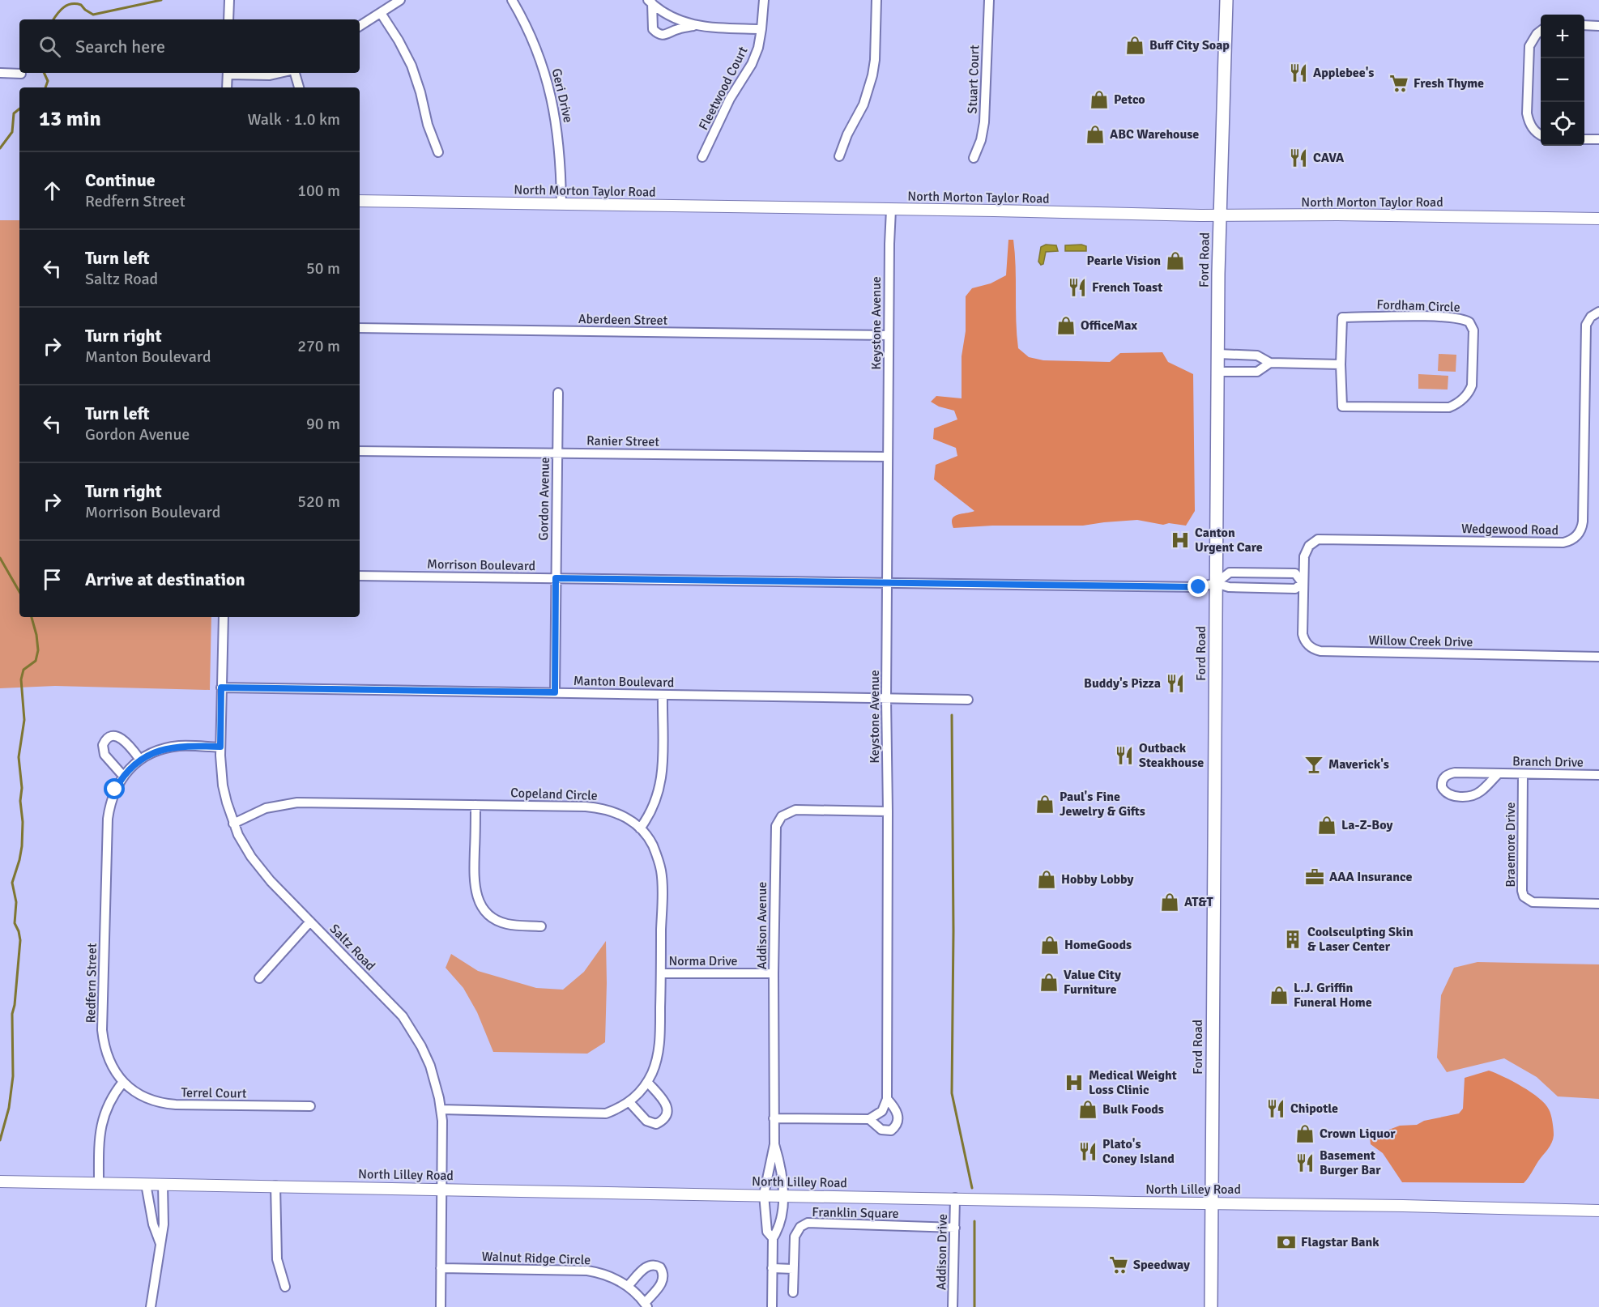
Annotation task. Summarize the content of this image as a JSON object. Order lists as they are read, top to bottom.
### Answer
{
  "streets": {
    "main road": ["Ford Road"],
    "street": [
      "Stuart Court",
      "Fleetwood Court",
      "Geri Drive",
      "North Morton Taylor Road",
      "Fordham Circle",
      "Aberdeen Street",
      "Keystone Avenue",
      "Ranier Street",
      "Gordon Avenue",
      "Wedgewood Road",
      "Morrison Boulevard",
      "Willow Creek Drive",
      "Manton Boulevard",
      "Branch Drive",
      "Copeland Circle",
      "Braemore Drive",
      "Addison Avenue",
      "Saltz Road",
      "Norma Drive",
      "Redfern Street",
      "Terrel Court",
      "North Lilley Road",
      "Franklin Square",
      "Addison Drive",
      "Walnut Ridge Circle"
    ]
  },
  "crossings": [
    ["Geri Drive", "North Morton Taylor Road"],
    ["North Morton Taylor Road", "Ford Road"],
    ["North Morton Taylor Road", "Keystone Avenue"],
    ["Ford Road", "Morrison Boulevard"],
    ["Ford Road", "North Lilley Road"],
    ["Aberdeen Street", "Keystone Avenue"],
    ["Keystone Avenue", "Ranier Street"],
    ["Keystone Avenue", "Morrison Boulevard"],
    ["Keystone Avenue", "Manton Boulevard"],
    ["Keystone Avenue", "Addison Avenue"],
    ["Ranier Street", "Gordon Avenue"],
    ["Gordon Avenue", "Morrison Boulevard"],
    ["Gordon Avenue", "Manton Boulevard"],
    ["Wedgewood Road", "Willow Creek Drive"],
    ["Manton Boulevard", "Saltz Road"],
    ["Branch Drive", "Braemore Drive"],
    ["Copeland Circle", "Saltz Road"],
    ["Copeland Circle", "Norma Drive"],
    ["Addison Avenue", "Norma Drive"],
    ["Addison Avenue", "North Lilley Road"],
    ["Saltz Road", "Redfern Street"],
    ["Saltz Road", "North Lilley Road"],
    ["Saltz Road", "Walnut Ridge Circle"],
    ["Redfern Street", "Terrel Court"],
    ["North Lilley Road", "Addison Drive"],
    ["Franklin Square", "Addison Drive"]
  ],
  "places": {
    "shop": [
      "Buff City Soap",
      "Petco",
      "ABC Warehouse",
      "Pearle Vision",
      "OfficeMax",
      "Paul's Fine Jewelry & Gifts",
      "La-Z-Boy",
      "Hobby Lobby",
      "AT&T",
      "HomeGoods",
      "Value City Furniture",
      "L.J. Griffin Funeral Home",
      "Bulk Foods",
      "Crown Liquor"
    ],
    "restaurant": [
      "Applebee's",
      "CAVA",
      "French Toast",
      "Buddy's Pizza",
      "Outback Steakhouse",
      "Chipotle",
      "Plato's Coney Island",
      "Basement Burger Bar"
    ],
    "supermarket": ["Fresh Thyme", "Speedway"],
    "hospital": ["Canton Urgent Care", "Medical Weight Loss Clinic"],
    "bar": ["Maverick's"],
    "office": ["AAA Insurance"],
    "building": ["Coolsculpting Skin & Laser Center"],
    "bank": ["Flagstar Bank"]
  },
  "page": {
    "map_buttons": ["+", "−"],
    "search": "Search here",
    "heading": ["13 min", "Walk · 1.0 km"],
    "list": [
      ["Continue", "Redfern Street", "100 m"],
      ["Turn left", "Saltz Road", "50 m"],
      ["Turn right", "Manton Boulevard", "270 m"],
      ["Turn left", "Gordon Avenue", "90 m"],
      ["Turn right", "Morrison Boulevard", "520 m"],
      "Arrive at destination"
    ]
  }
}
